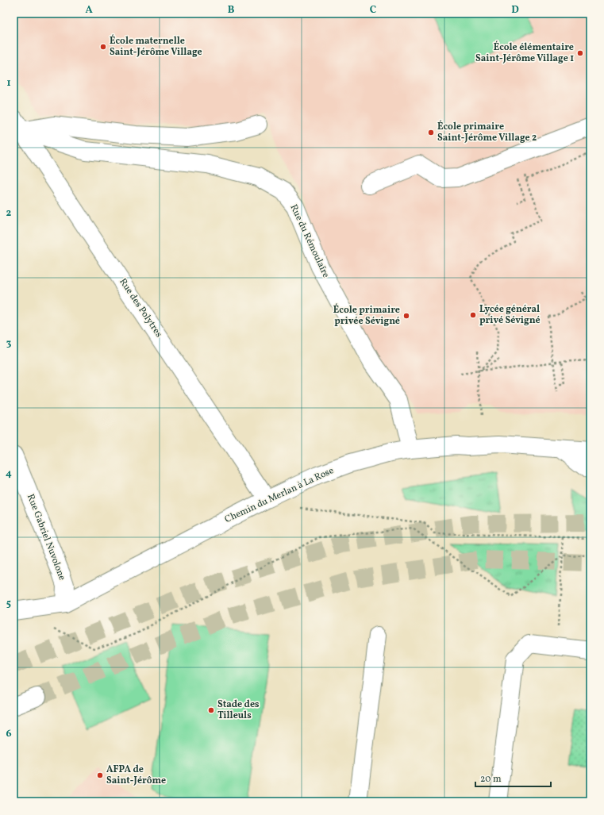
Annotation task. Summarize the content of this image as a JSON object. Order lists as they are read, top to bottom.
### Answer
{
  "streets": {
    "main road": [
      "Rue du Rémoulaïre",
      "Rue des Polytres",
      "Chemin du Merlan à La Rose",
      "Rue Gabriel Nuvolone"
    ]
  },
  "crossings": [
    ["Rue du Rémoulaïre", "Rue des Polytres"],
    ["Rue du Rémoulaïre", "Chemin du Merlan à La Rose"],
    ["Rue des Polytres", "Chemin du Merlan à La Rose"],
    ["Chemin du Merlan à La Rose", "Rue Gabriel Nuvolone"]
  ],
  "places": [
    "École maternelle Saint-Jérôme Village",
    "École élémentaire Saint-Jérôme Village 1",
    "École primaire Saint-Jérôme Village 2",
    "Lycée général privé Sévigné",
    "École primaire privée Sévigné",
    "Stade des Tilleuls",
    "AFPA de Saint-Jérôme"
  ],
  "scale_bar": "20 m",
  "grid": {
    "columns": [
      "A",
      "B",
      "C",
      "D"
    ],
    "rows": [
      "1",
      "2",
      "3",
      "4",
      "5",
      "6"
    ]
  }
}
